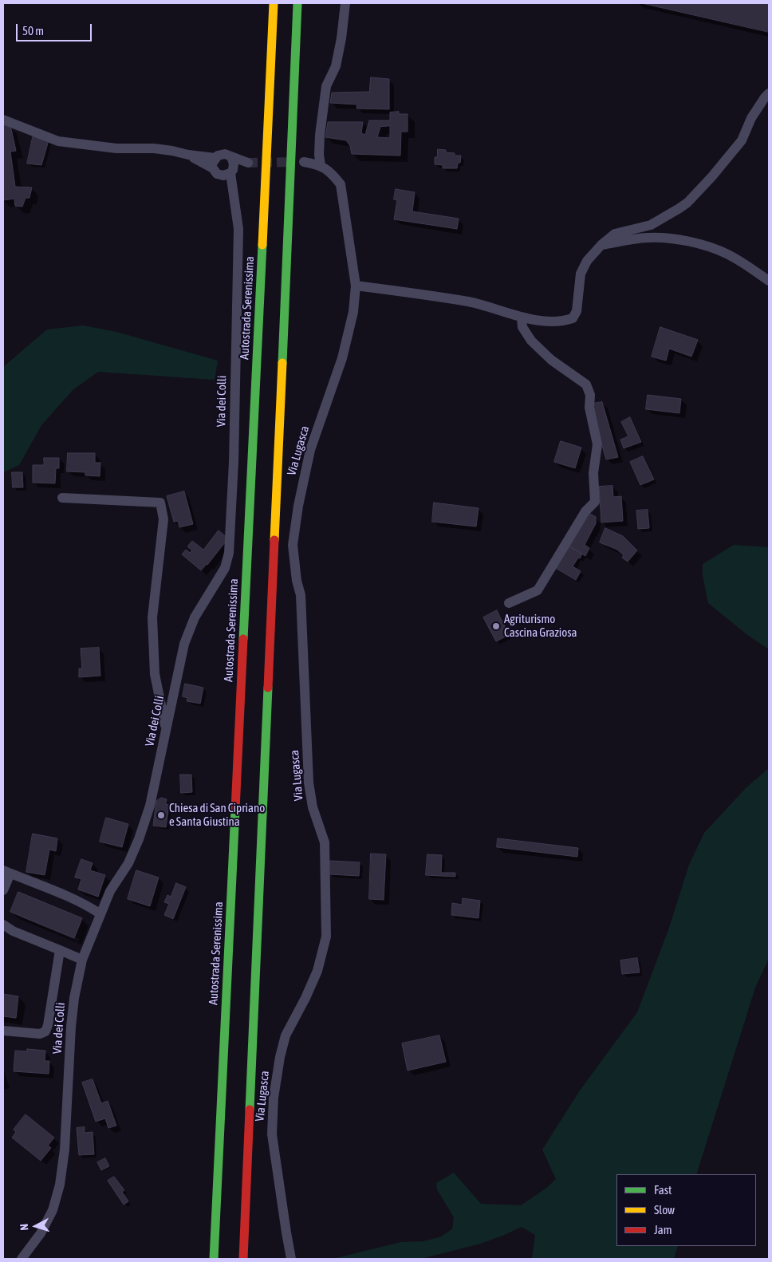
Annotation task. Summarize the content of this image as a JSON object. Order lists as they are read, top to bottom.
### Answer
{
  "streets": {
    "highway": ["Autostrada Serenissima"],
    "street": ["Via dei Colli", "Via Lugasca"]
  },
  "places": ["Agriturismo Cascina Graziosa", "Chiesa di San Cipriano e Santa Giustina"],
  "legend": ["Fast", "Slow", "Jam"],
  "scale_bar": "50 m",
  "north": "left"
}
